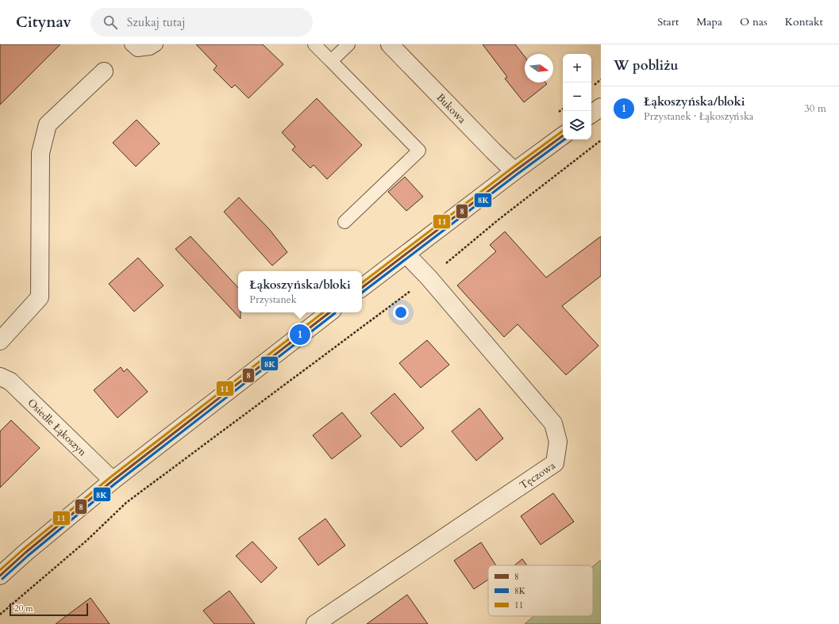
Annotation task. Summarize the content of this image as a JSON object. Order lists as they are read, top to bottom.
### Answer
{
  "streets": {
    "street": ["Bukowa", "Osiedle Łąkoszyn", "Tęczowa"]
  },
  "lines": ["transit line 11", "transit line 8", "transit line 8K"],
  "legend": ["8", "8K", "11"],
  "scale_bar": "20 m",
  "north": "right",
  "page": {
    "header": "Citynav",
    "search": "Szukaj tutaj",
    "nav": [
      "Start",
      "Mapa",
      "O nas",
      "Kontakt"
    ],
    "heading": "W pobliżu",
    "map_buttons": ["+", "−"],
    "list": [
      {
        "mark": "1",
        "name": "Łąkoszyńska/bloki",
        "note": "Przystanek · Łąkoszyńska",
        "value": "30 m"
      }
    ],
    "popup": ["Łąkoszyńska/bloki", "Przystanek"],
    "pins": "1",
    "scale": "20 m"
  }
}
